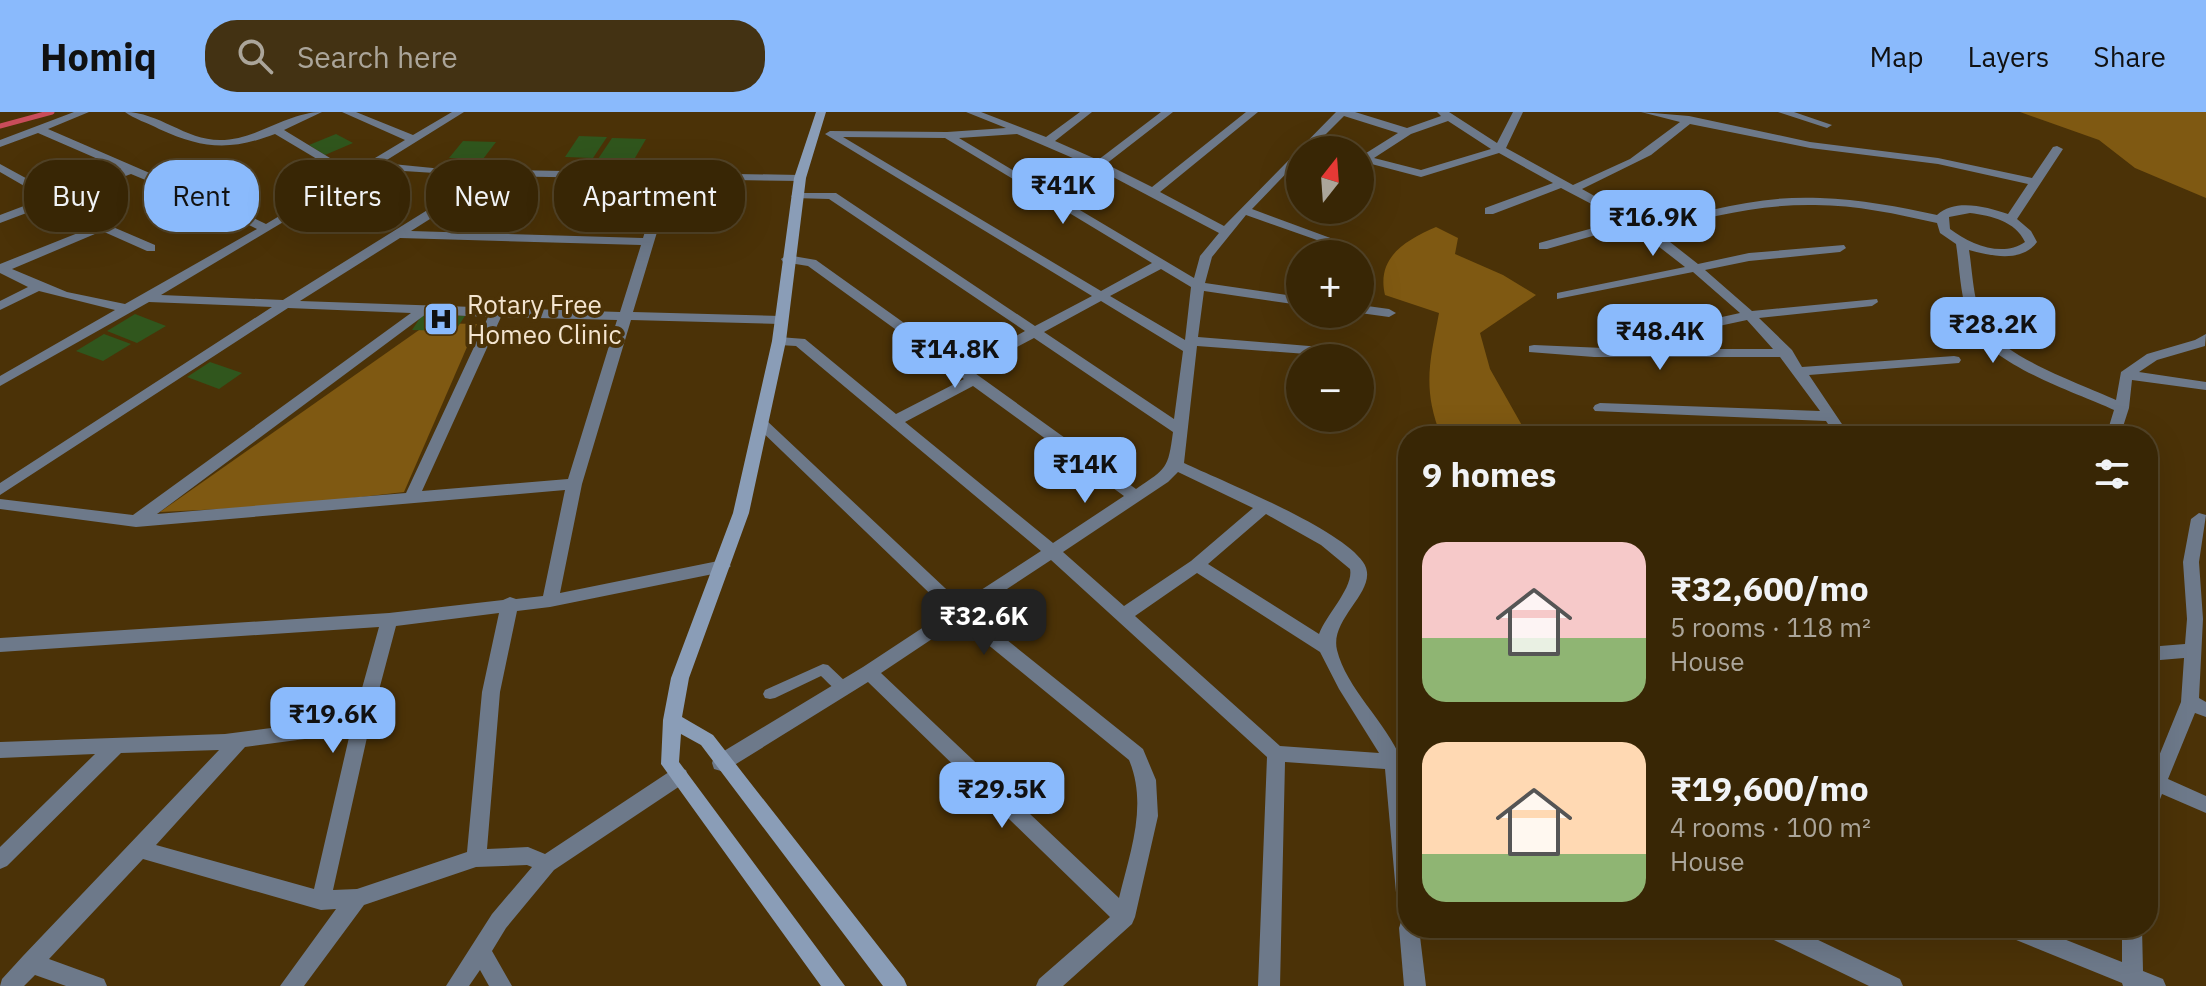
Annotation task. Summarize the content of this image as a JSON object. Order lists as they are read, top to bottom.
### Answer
{
  "places": {
    "hospital": ["Rotary Free Homeo Clinic"]
  },
  "north": "top",
  "page": {
    "header": "Homiq",
    "search": "Search here",
    "nav": ["Map", "Layers", "Share"],
    "map_buttons": ["+", "−"],
    "price": [
      "₹41K",
      "₹16.9K",
      "₹28.2K",
      "₹48.4K",
      "₹14.8K",
      "₹14K",
      "₹32.6K",
      "₹19.6K",
      "₹29.5K"
    ],
    "chip": [
      "Buy",
      "Rent",
      "Filters",
      "New",
      "Apartment"
    ],
    "heading": "9 homes",
    "list": [
      {
        "name": "₹32,600/mo",
        "note": "5 rooms · 118 m² · House"
      },
      {
        "name": "₹19,600/mo",
        "note": "4 rooms · 100 m² · House"
      }
    ]
  }
}
